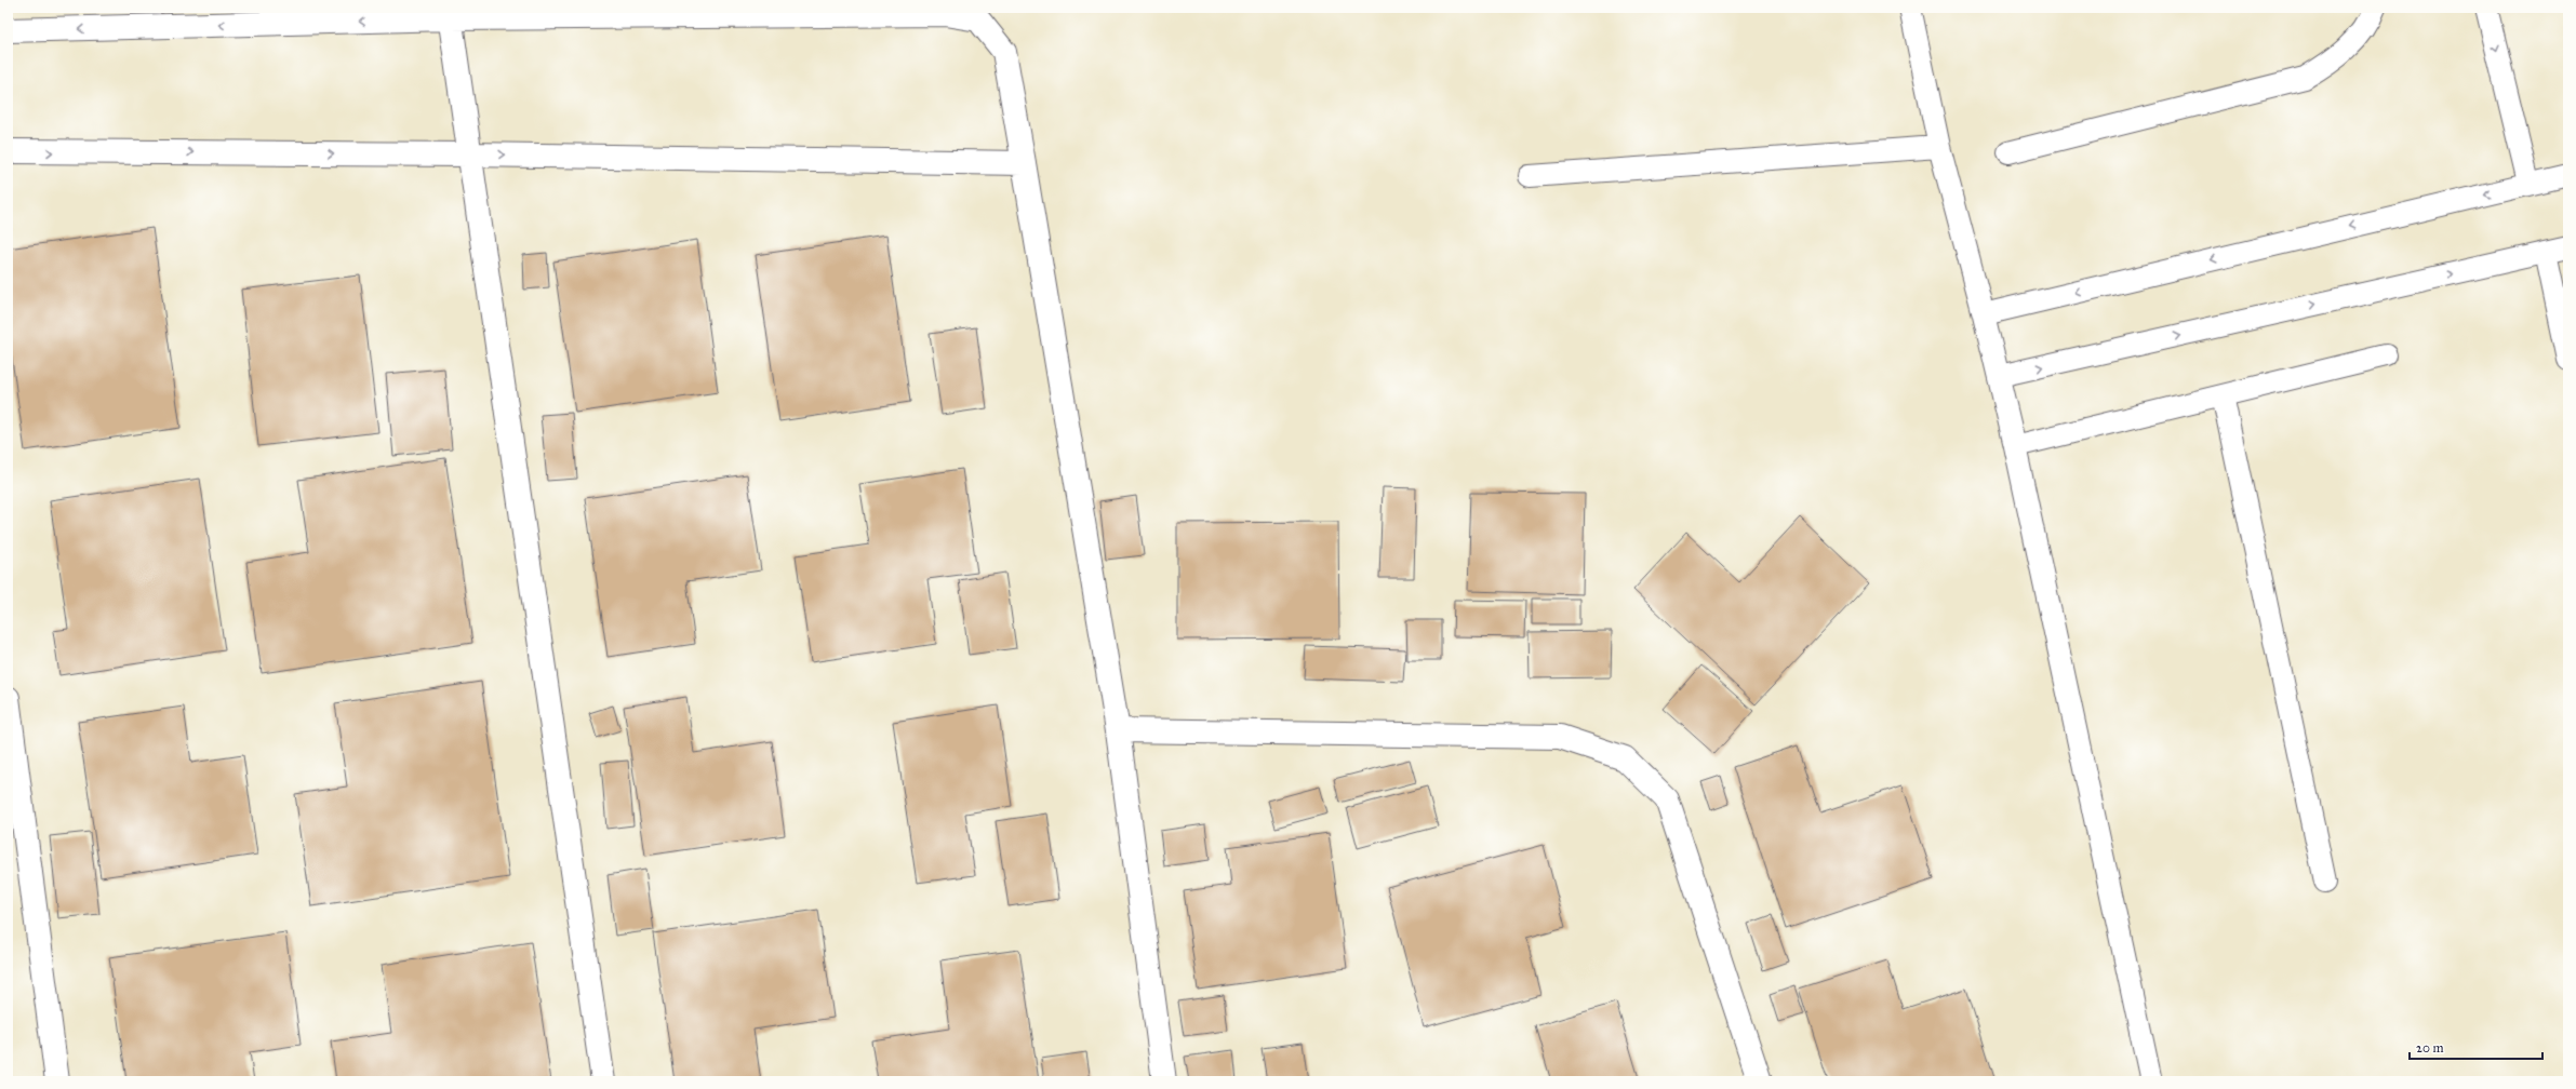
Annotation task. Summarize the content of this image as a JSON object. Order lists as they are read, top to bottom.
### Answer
{
  "scale_bar": "20 m"
}
